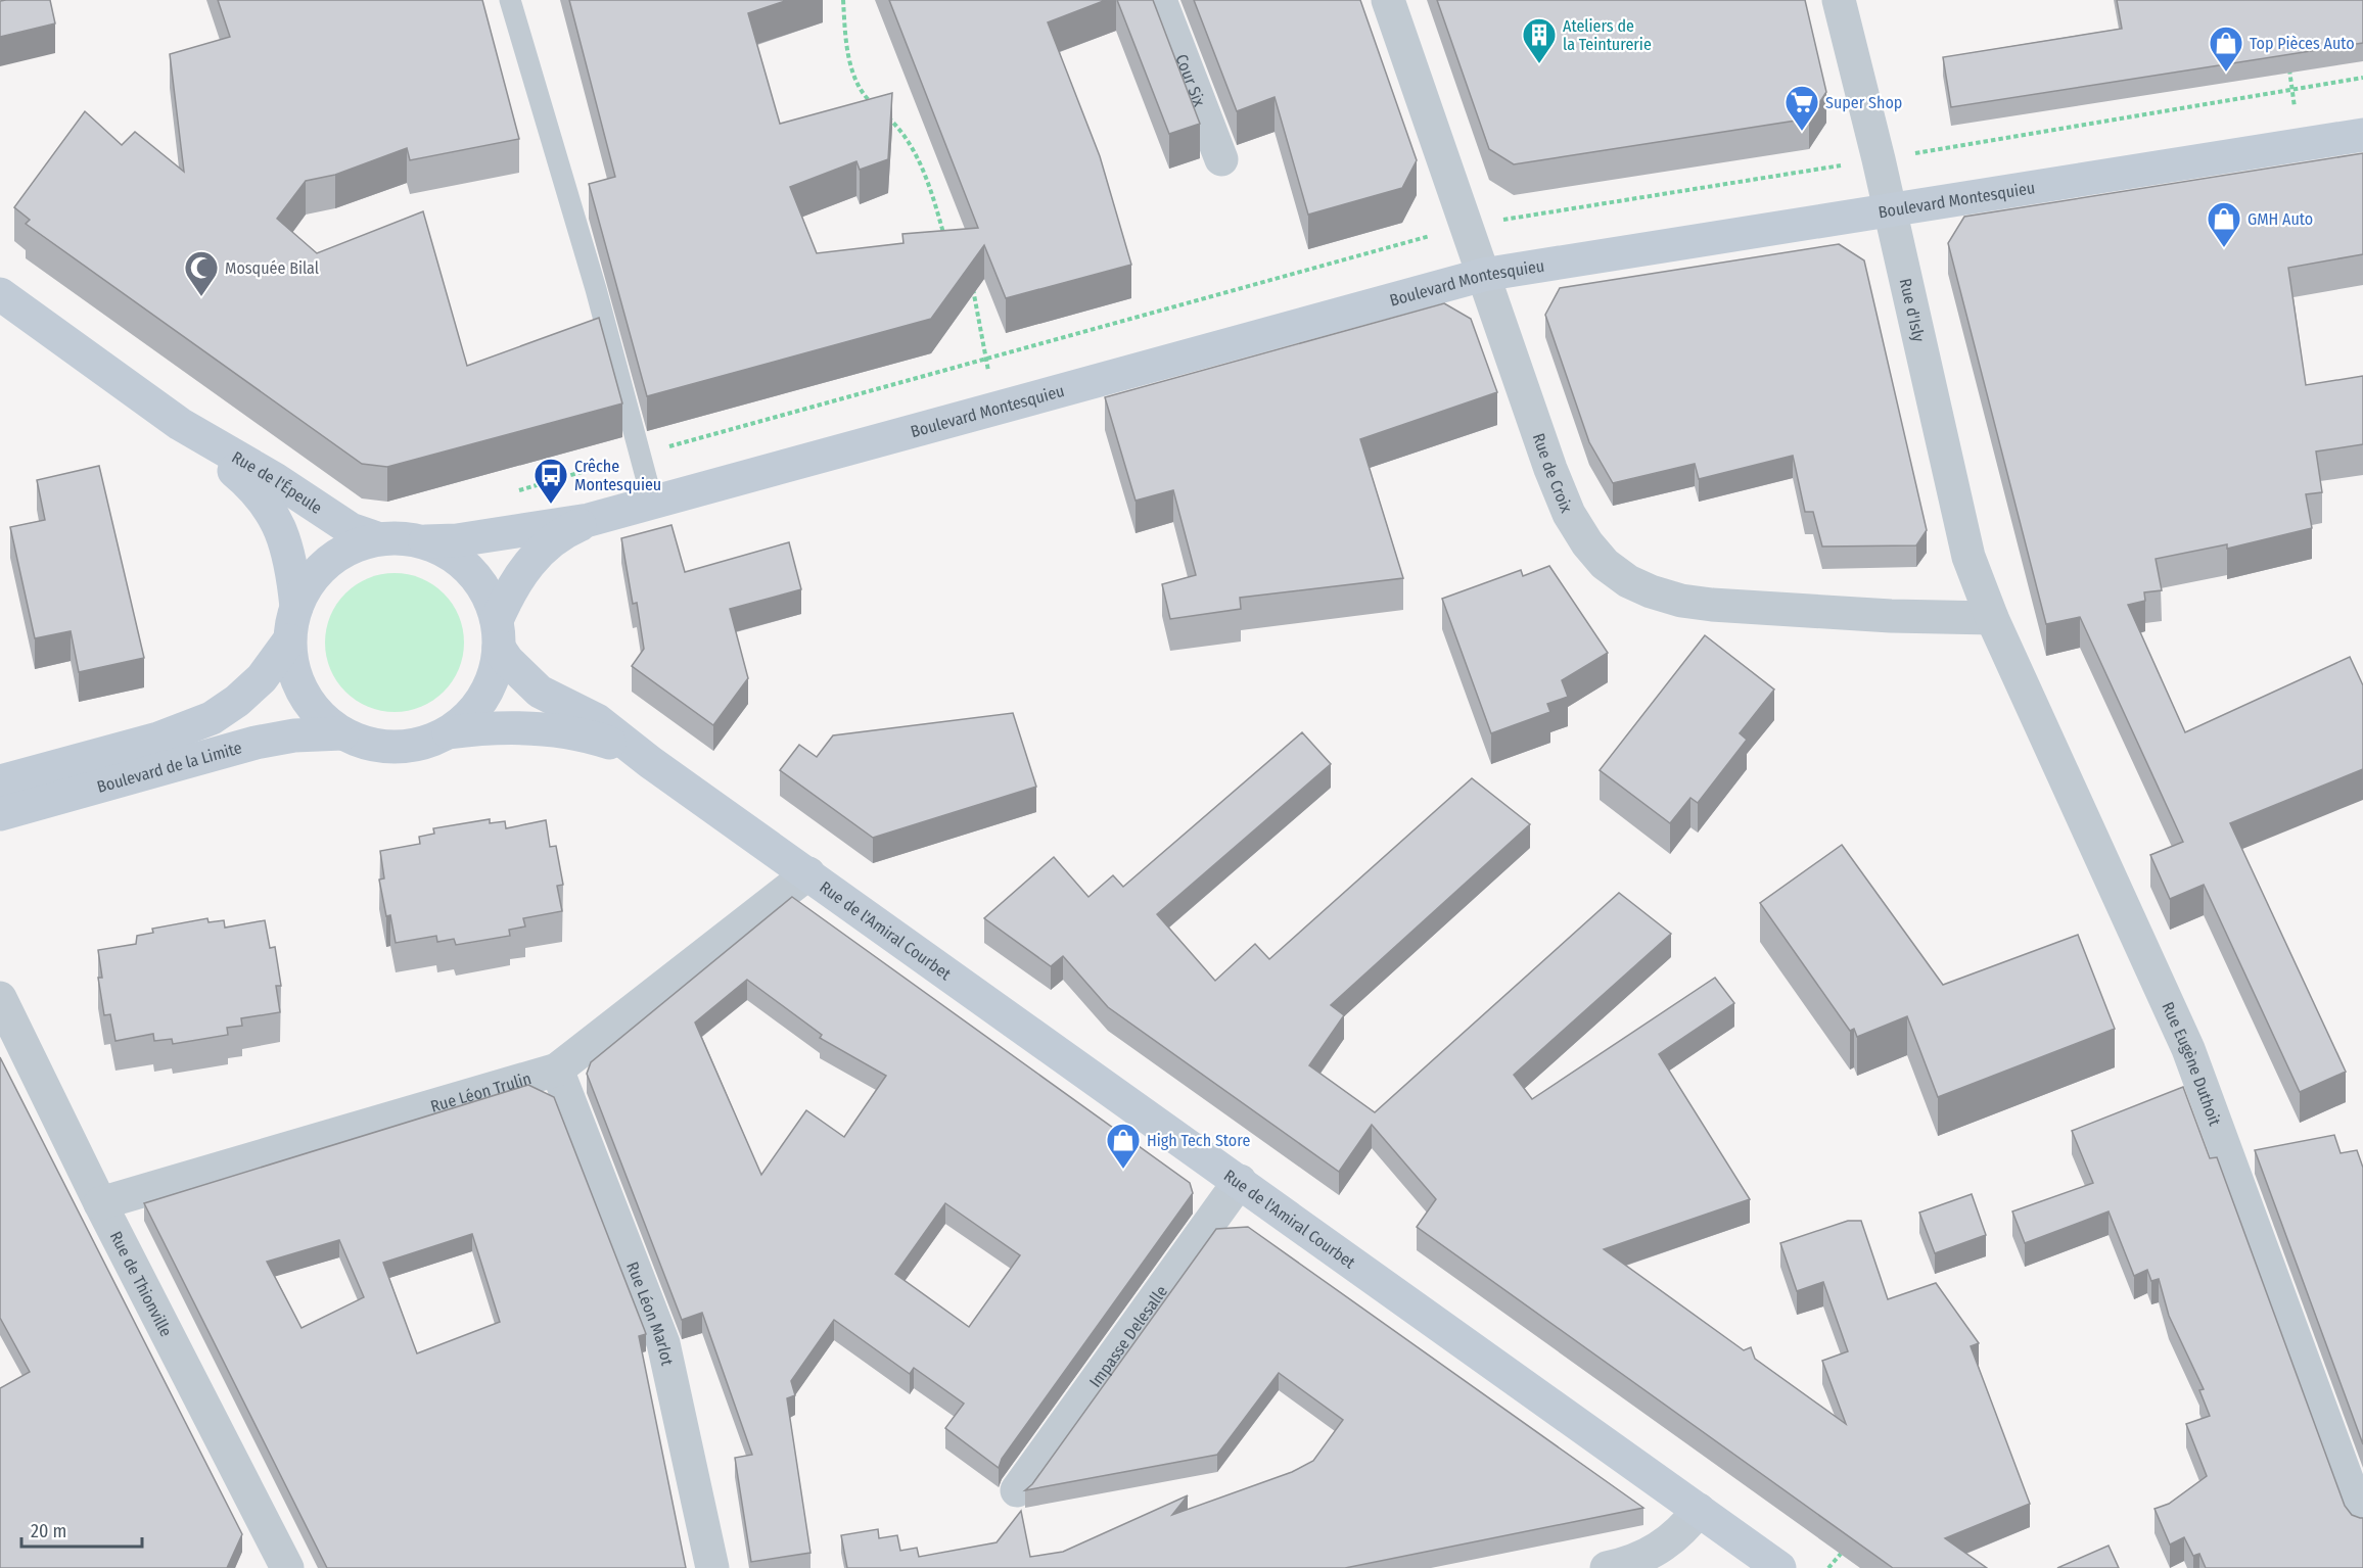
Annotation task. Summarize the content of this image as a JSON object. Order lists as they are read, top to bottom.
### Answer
{
  "streets": {
    "main road": [
      "Boulevard Montesquieu",
      "Rue de l'Épeule",
      "Boulevard de la Limite",
      "Rue de l'Amiral Courbet"
    ],
    "street": [
      "Cour Six",
      "Rue d'Isly",
      "Rue de Croix",
      "Rue Eugène Duthoit",
      "Rue Léon Trulin",
      "Rue de Thionville",
      "Rue Léon Marlot",
      "Impasse Delesalle"
    ]
  },
  "crossings": [
    ["Boulevard Montesquieu", "Rue d'Isly"],
    ["Boulevard Montesquieu", "Rue de Croix"],
    ["Boulevard Montesquieu", "Rue de l'Épeule"],
    ["Boulevard Montesquieu", "Boulevard de la Limite"],
    ["Boulevard Montesquieu", "Rue de l'Amiral Courbet"],
    ["Rue d'Isly", "Rue de Croix"],
    ["Rue d'Isly", "Rue Eugène Duthoit"],
    ["Rue de Croix", "Rue Eugène Duthoit"],
    ["Rue de l'Épeule", "Boulevard de la Limite"],
    ["Rue de l'Épeule", "Rue de l'Amiral Courbet"],
    ["Boulevard de la Limite", "Rue de l'Amiral Courbet"],
    ["Rue de l'Amiral Courbet", "Rue Léon Trulin"],
    ["Rue de l'Amiral Courbet", "Impasse Delesalle"],
    ["Rue Léon Trulin", "Rue de Thionville"],
    ["Rue Léon Trulin", "Rue Léon Marlot"]
  ],
  "places": {
    "building": ["Ateliers de la Teinturerie"],
    "shop": ["Top Pièces Auto", "GMH Auto", "High Tech Store"],
    "supermarket": ["Super Shop"],
    "mosque": ["Mosquée Bilal"],
    "bus stop": ["Crêche Montesquieu"]
  },
  "scale_bar": "20 m"
}
